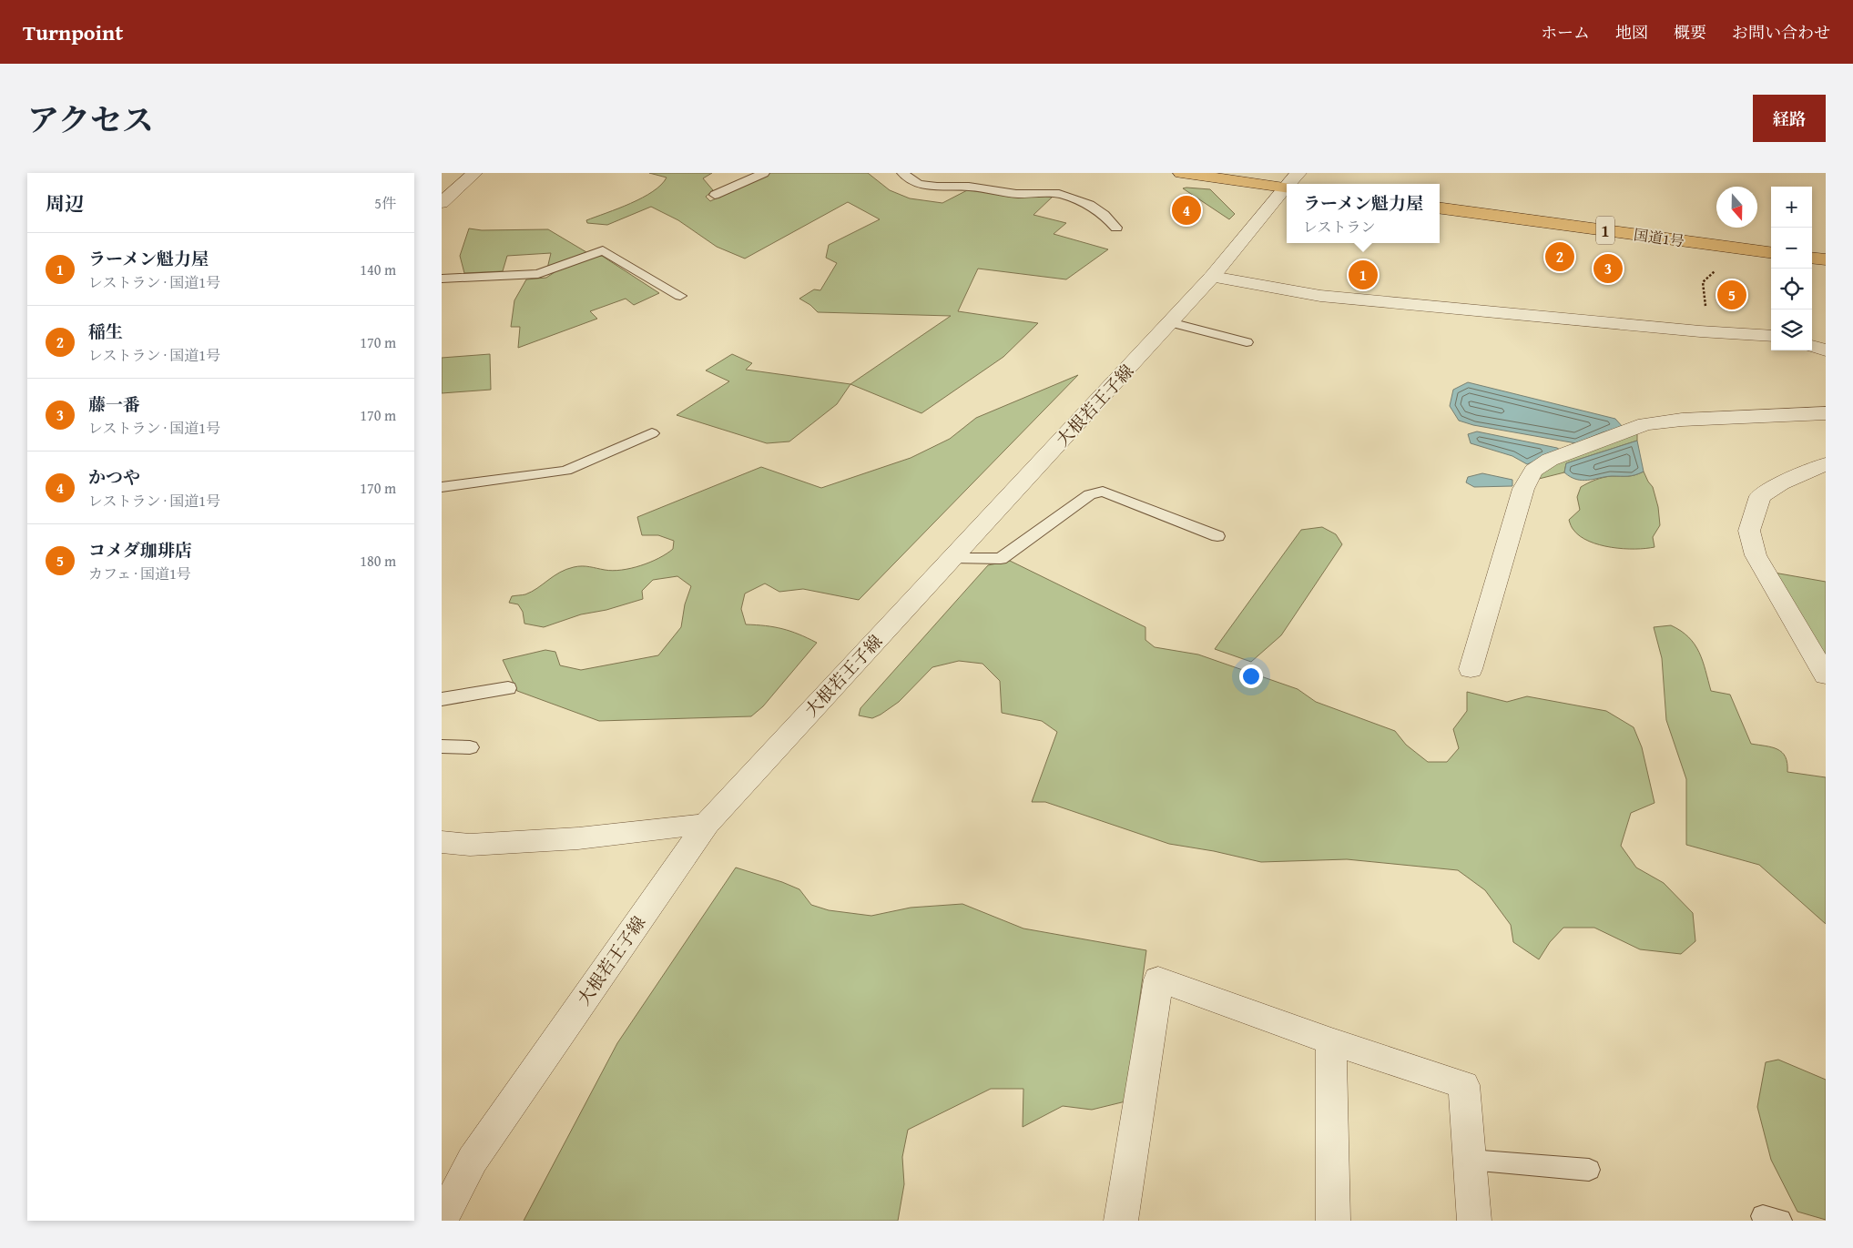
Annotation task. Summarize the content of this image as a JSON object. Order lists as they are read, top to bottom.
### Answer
{
  "streets": {
    "highway": ["1", "国道1号"],
    "street": ["大根若王子線"]
  },
  "north": "bottom",
  "page": {
    "header": "Turnpoint",
    "nav": [
      "ホーム",
      "地図",
      "概要",
      "お問い合わせ"
    ],
    "title": "アクセス",
    "buttons": "経路",
    "heading": ["周辺", "5件"],
    "popup": ["ラーメン魁力屋", "レストラン"],
    "map_buttons": ["+", "−"],
    "pins": [
      "4",
      "2",
      "3",
      "1",
      "5"
    ],
    "list": [
      {
        "mark": "1",
        "name": "ラーメン魁力屋",
        "note": "レストラン · 国道1号",
        "value": "140 m"
      },
      {
        "mark": "2",
        "name": "稲生",
        "note": "レストラン · 国道1号",
        "value": "170 m"
      },
      {
        "mark": "3",
        "name": "藤一番",
        "note": "レストラン · 国道1号",
        "value": "170 m"
      },
      {
        "mark": "4",
        "name": "かつや",
        "note": "レストラン · 国道1号",
        "value": "170 m"
      },
      {
        "mark": "5",
        "name": "コメダ珈琲店",
        "note": "カフェ · 国道1号",
        "value": "180 m"
      }
    ]
  }
}
